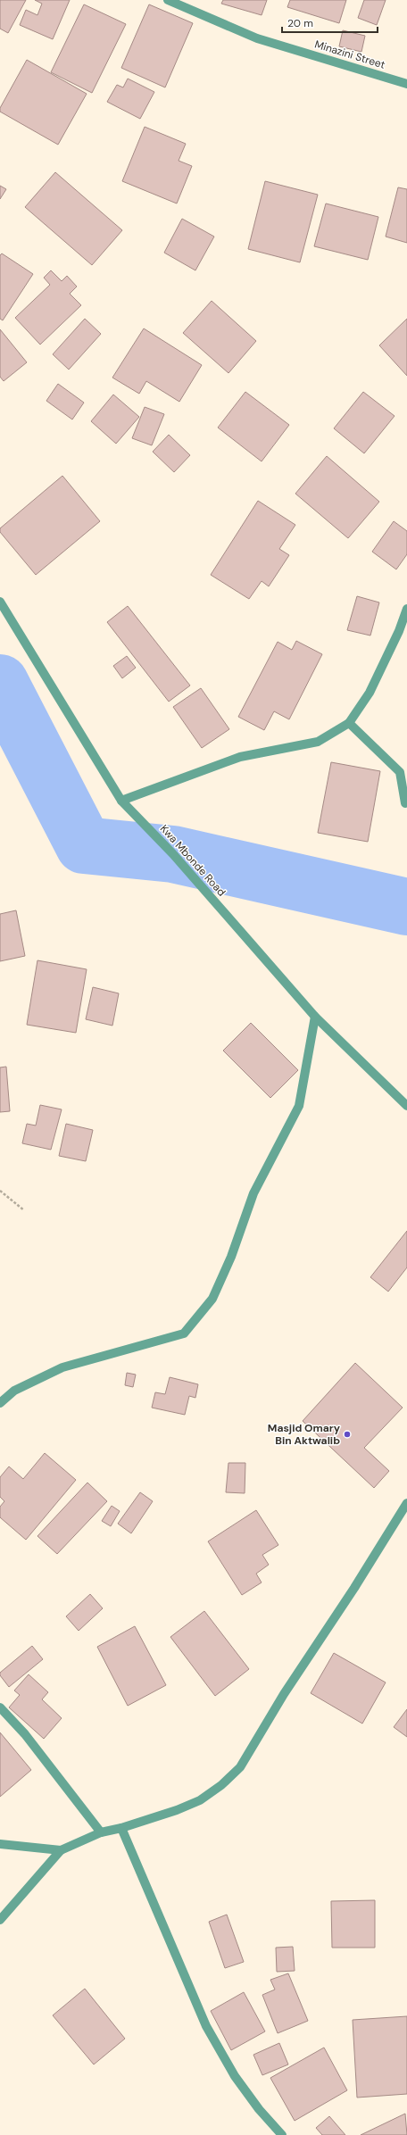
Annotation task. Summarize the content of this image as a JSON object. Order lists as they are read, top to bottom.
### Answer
{
  "streets": {
    "street": ["Minazini Street", "Kwa Mbonde Road"]
  },
  "places": ["Masjid Omary Bin Aktwalib"],
  "scale_bar": "20 m"
}
